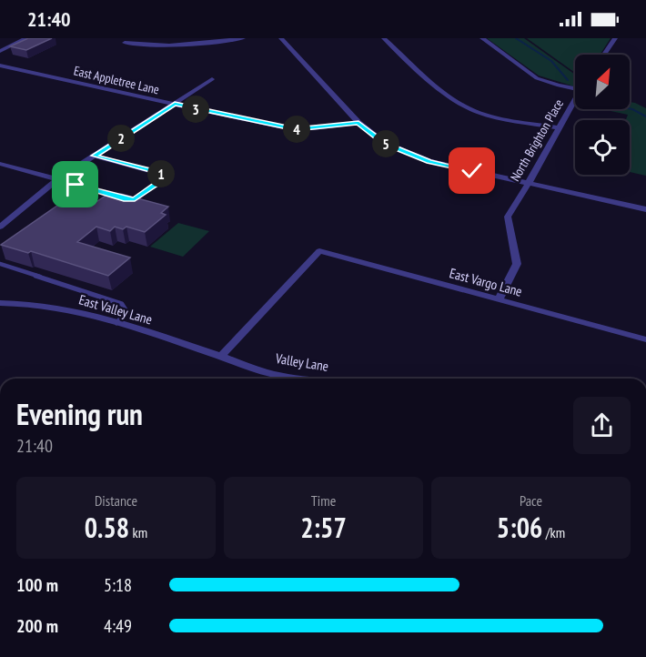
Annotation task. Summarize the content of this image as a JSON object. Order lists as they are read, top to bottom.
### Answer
{
  "streets": {
    "street": [
      "East Appletree Lane",
      "North Brighton Place",
      "East Vargo Lane",
      "East Valley Lane",
      "Valley Lane"
    ]
  },
  "crossings": [
    ["North Brighton Place", "East Vargo Lane"],
    ["East Vargo Lane", "East Valley Lane"],
    ["East Vargo Lane", "Valley Lane"],
    ["East Valley Lane", "Valley Lane"]
  ],
  "north": "top right",
  "page": {
    "status": "21:40",
    "pins": [
      "3",
      "4",
      "2",
      "5",
      "1"
    ],
    "heading": ["Evening run", "21:40"],
    "stats": [
      ["Distance", "0.58 km"],
      ["Time", "2:57"],
      ["Pace", "5:06 /km"]
    ],
    "list": [
      {
        "name": "100 m",
        "note": "5:18"
      },
      {
        "name": "200 m",
        "note": "4:49"
      }
    ]
  }
}
